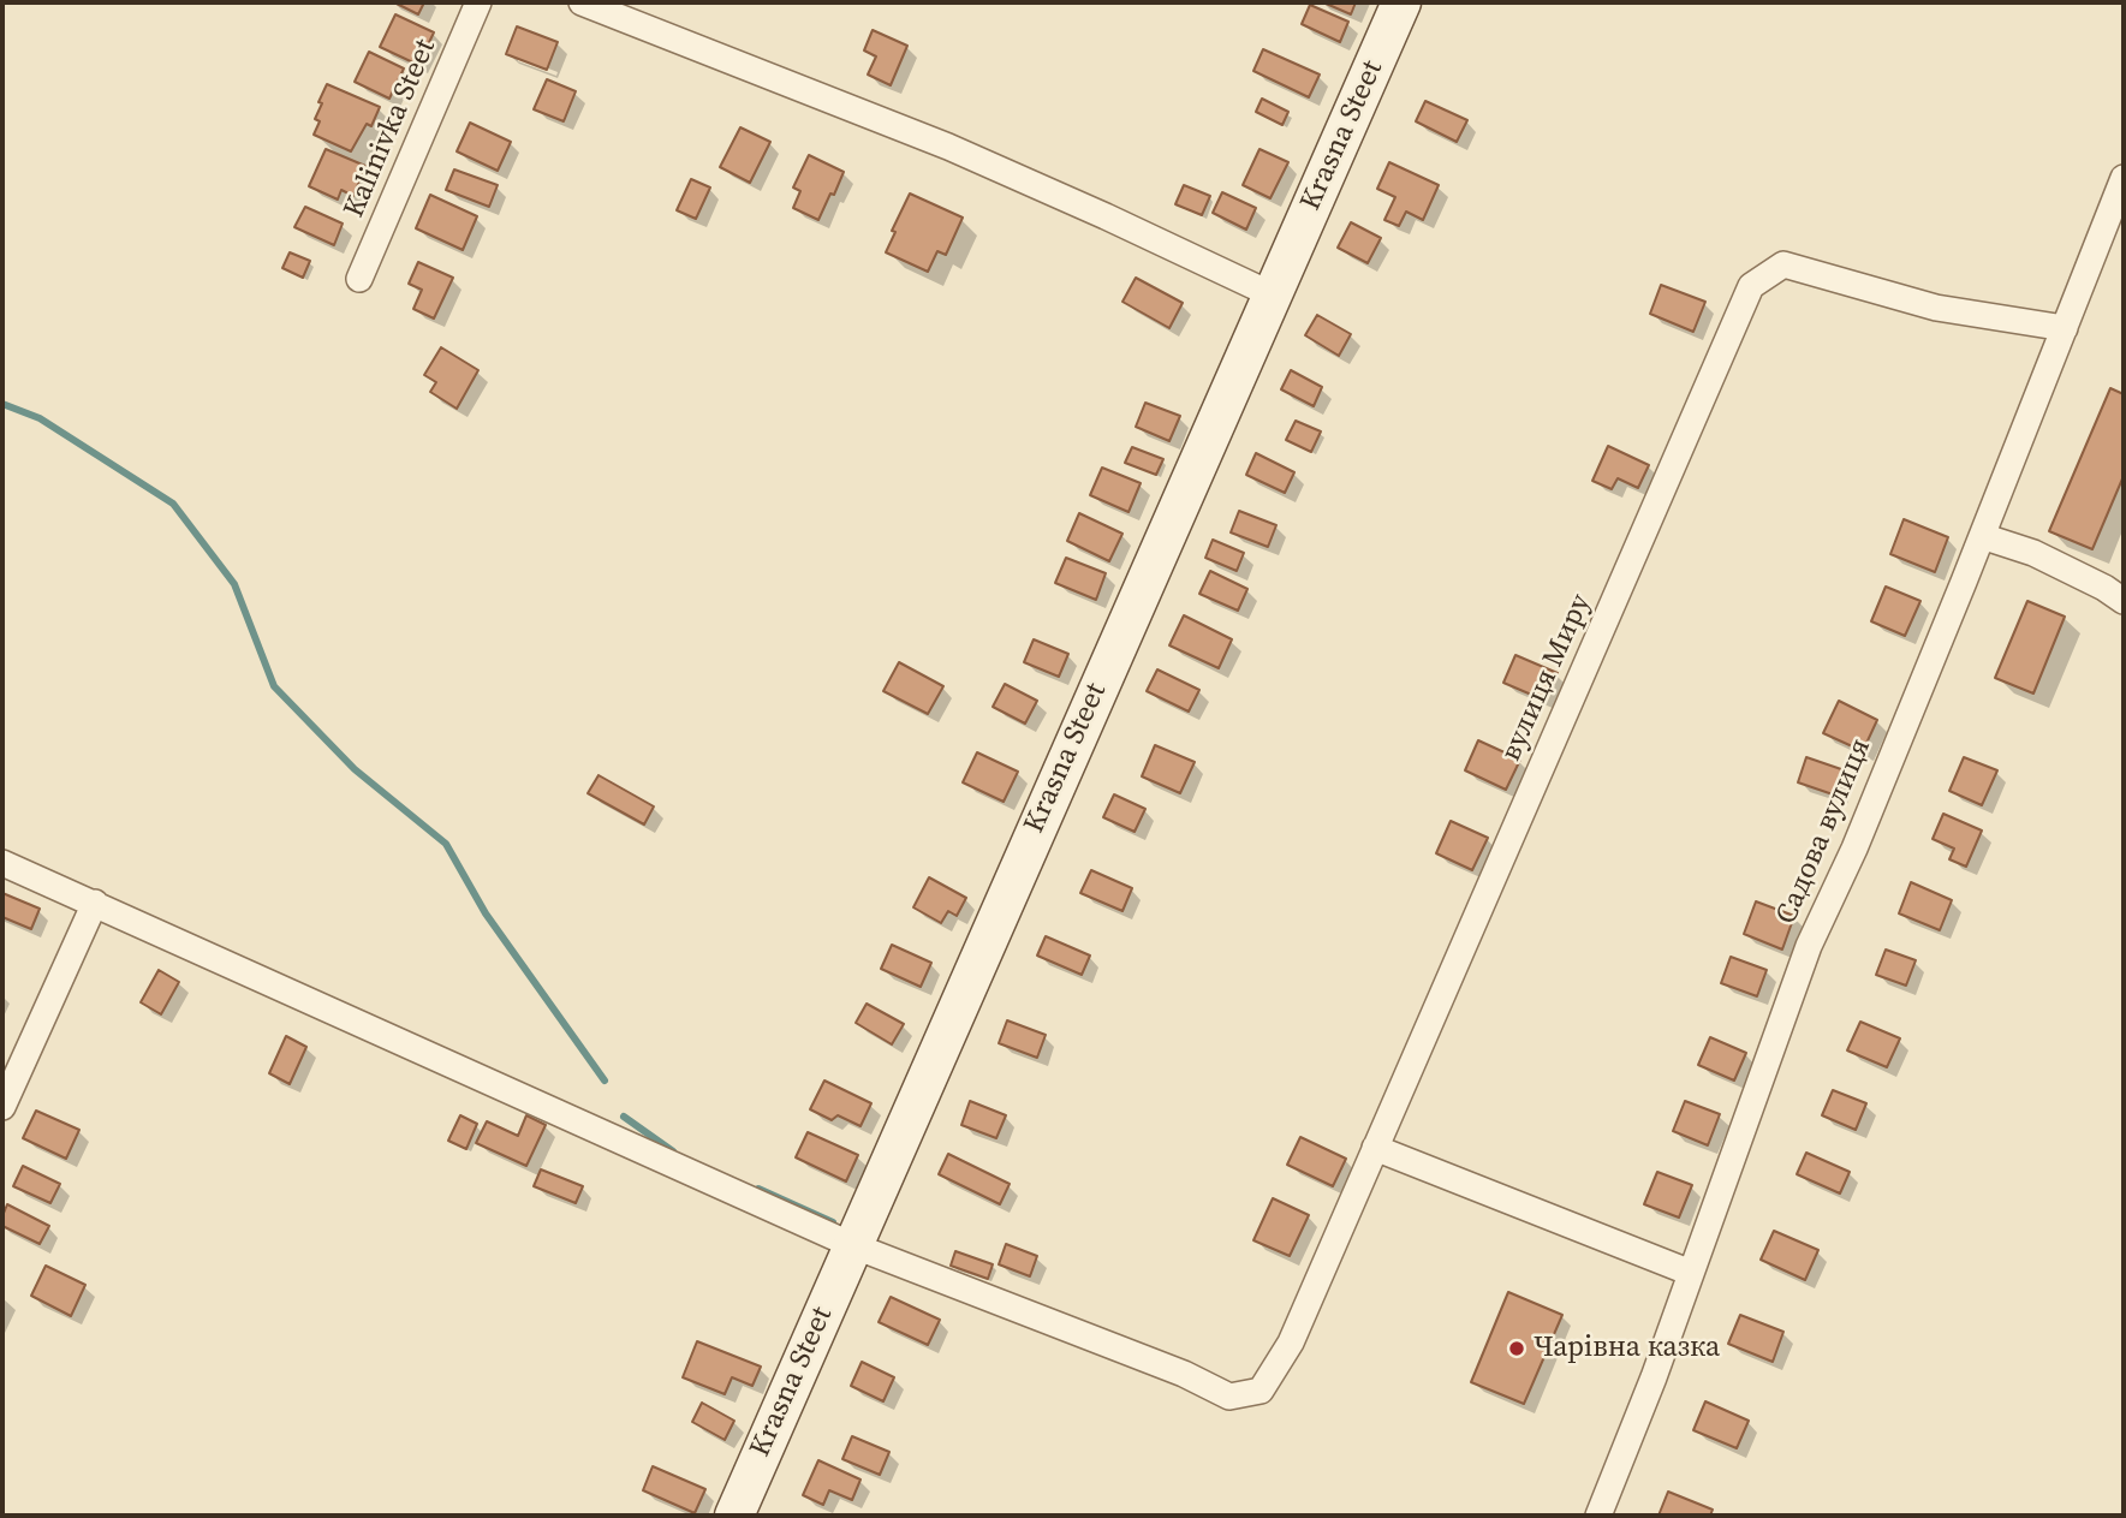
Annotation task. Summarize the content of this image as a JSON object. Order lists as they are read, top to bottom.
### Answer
{
  "streets": {
    "street": [
      "Kalinivka Steet",
      "Krasna Steet",
      "вулиця Миру",
      "Садова вулиця"
    ]
  },
  "crossings": [
    ["Krasna Steet", "вулиця Миру"],
    ["вулиця Миру", "Садова вулиця"]
  ],
  "places": ["Чарівна казка"]
}
